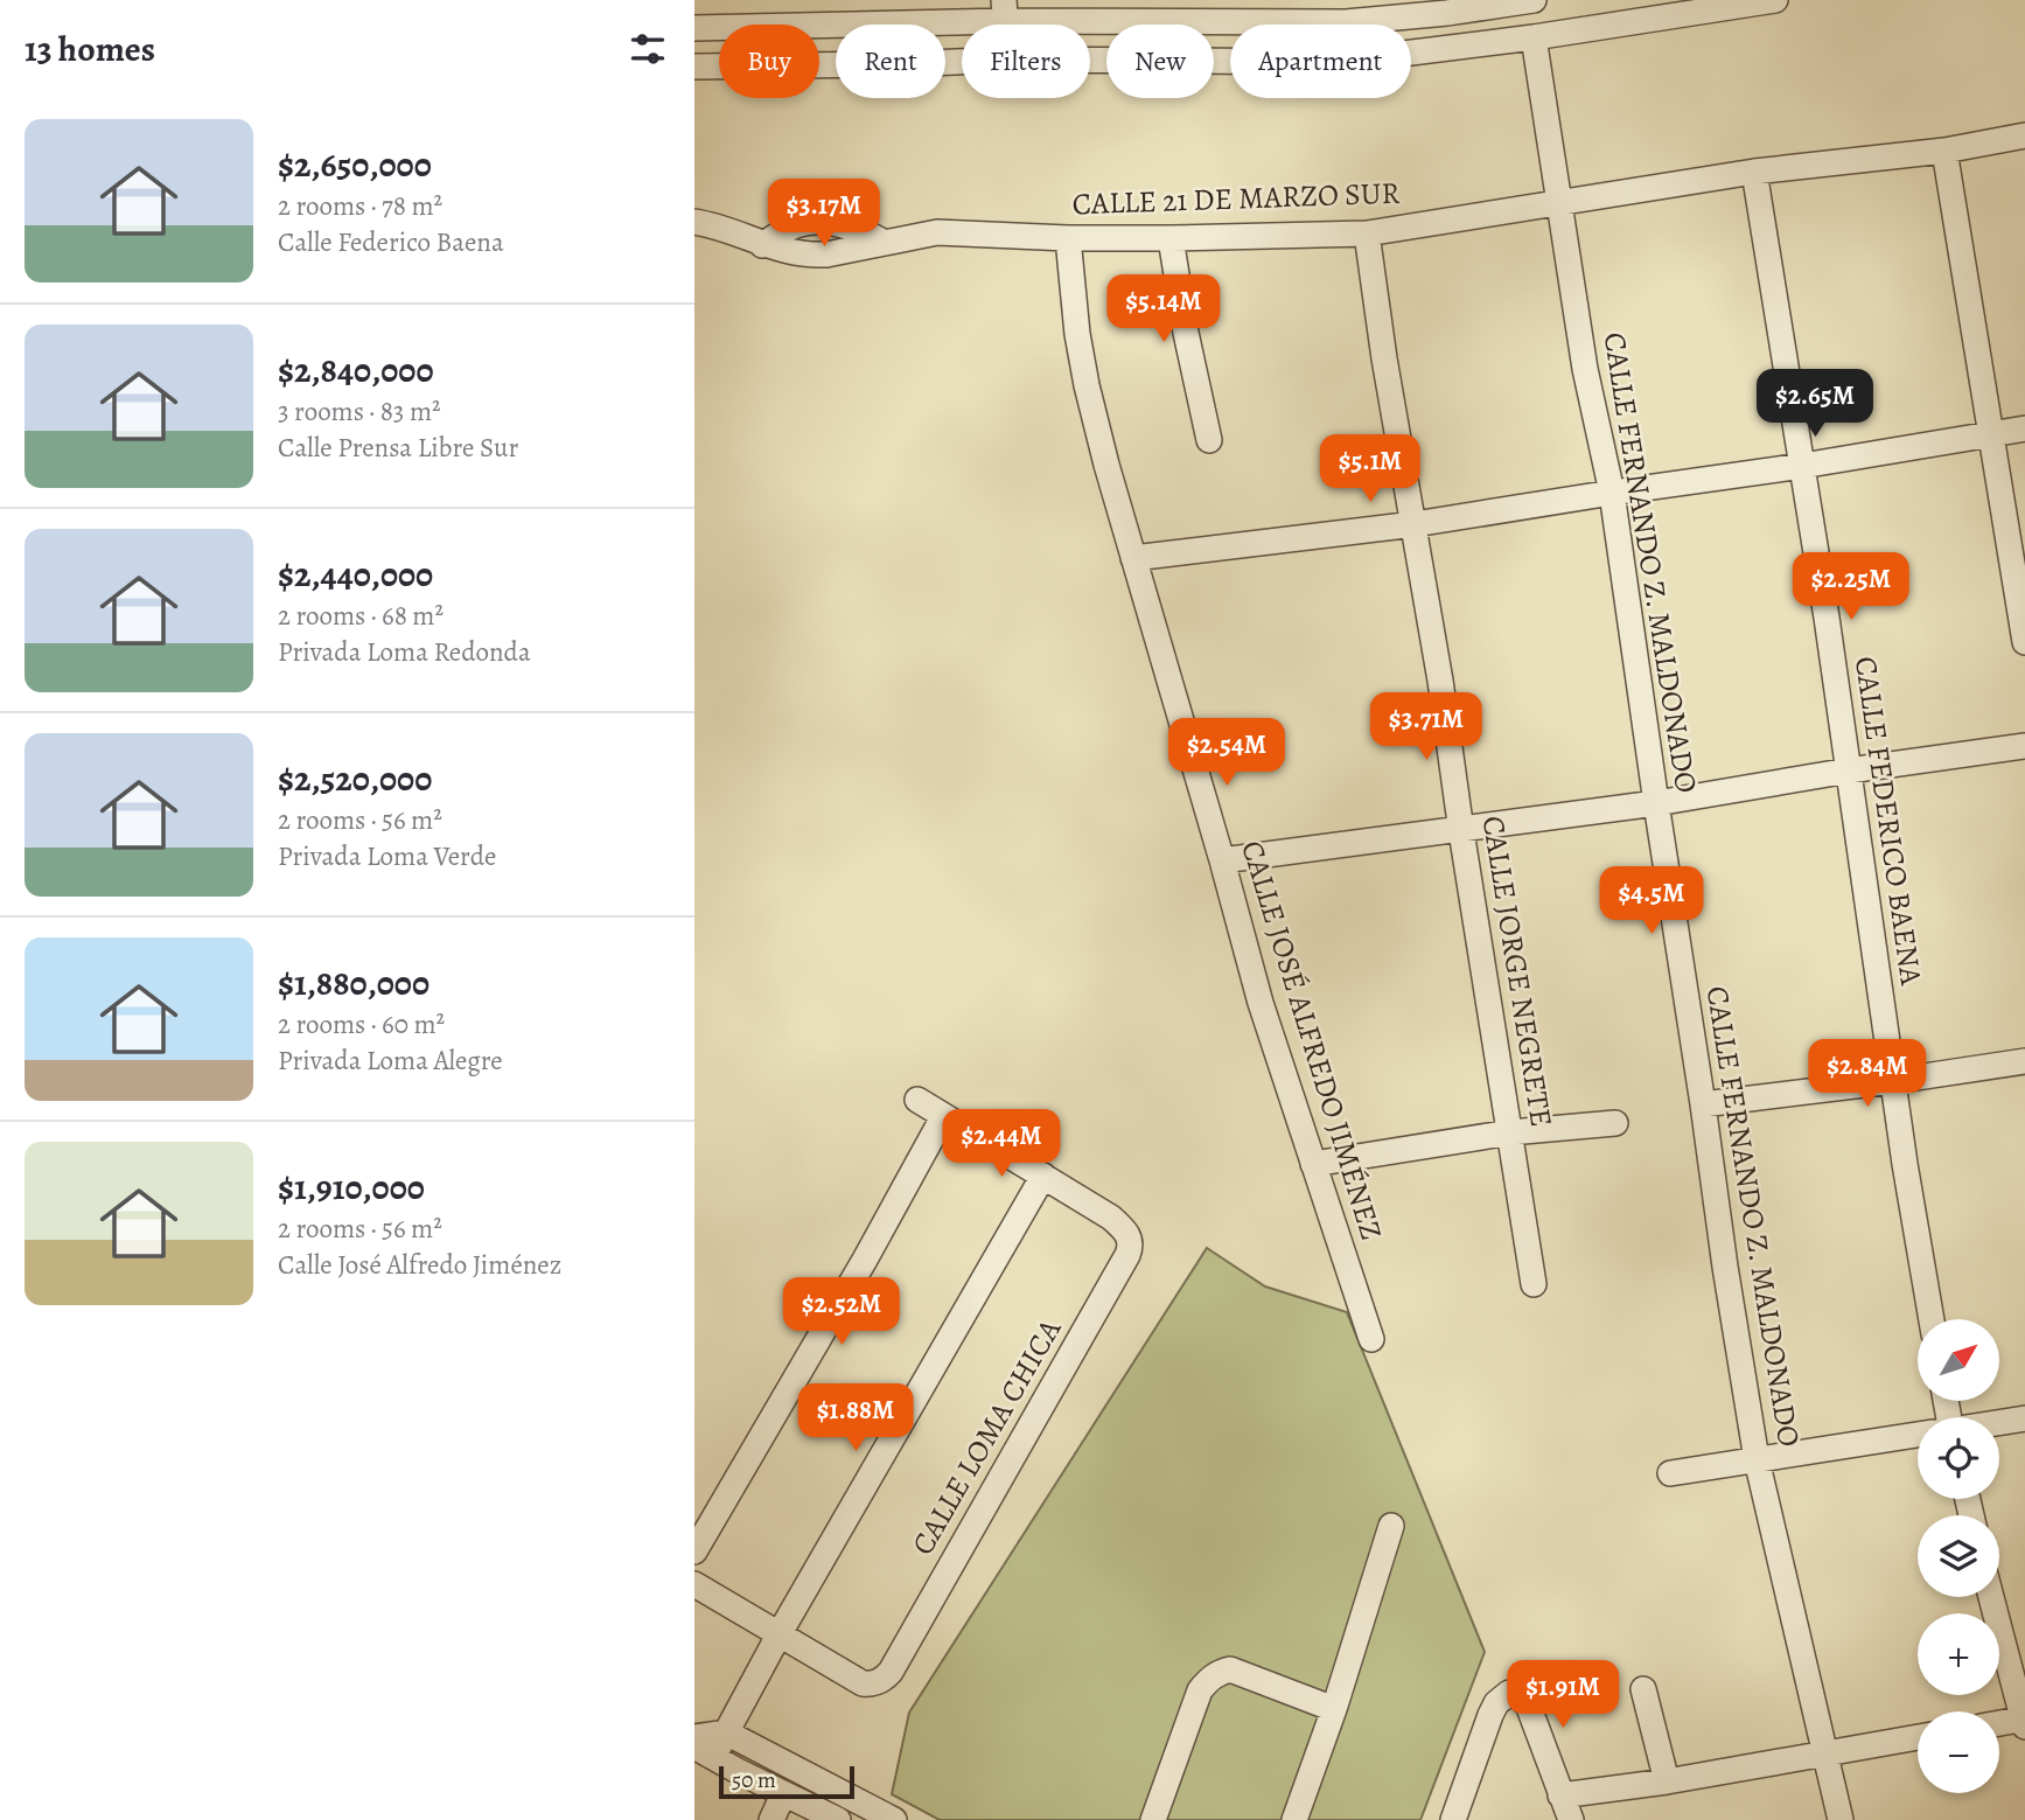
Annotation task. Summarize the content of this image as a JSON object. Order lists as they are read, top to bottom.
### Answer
{
  "streets": {
    "street": [
      "CALLE 21 DE MARZO SUR",
      "CALLE FERNANDO Z. MALDONADO",
      "CALLE FEDERICO BAENA",
      "CALLE JORGE NEGRETE",
      "CALLE JOSÉ ALFREDO JIMÉNEZ",
      "CALLE LOMA CHICA"
    ]
  },
  "crossings": [
    ["CALLE 21 DE MARZO SUR", "CALLE FERNANDO Z. MALDONADO"],
    ["CALLE 21 DE MARZO SUR", "CALLE FEDERICO BAENA"],
    ["CALLE 21 DE MARZO SUR", "CALLE JORGE NEGRETE"],
    ["CALLE 21 DE MARZO SUR", "CALLE JOSÉ ALFREDO JIMÉNEZ"]
  ],
  "scale_bar": "50 m",
  "north": "top right",
  "page": {
    "heading": "13 homes",
    "chip": [
      "Buy",
      "Rent",
      "Filters",
      "New",
      "Apartment"
    ],
    "list": [
      {
        "name": "$2,650,000",
        "note": "2 rooms · 78 m² · Calle Federico Baena"
      },
      {
        "name": "$2,840,000",
        "note": "3 rooms · 83 m² · Calle Prensa Libre Sur"
      },
      {
        "name": "$2,440,000",
        "note": "2 rooms · 68 m² · Privada Loma Redonda"
      },
      {
        "name": "$2,520,000",
        "note": "2 rooms · 56 m² · Privada Loma Verde"
      },
      {
        "name": "$1,880,000",
        "note": "2 rooms · 60 m² · Privada Loma Alegre"
      },
      {
        "name": "$1,910,000",
        "note": "2 rooms · 56 m² · Calle José Alfredo Jiménez"
      }
    ],
    "price": [
      "$3.17M",
      "$5.14M",
      "$2.65M",
      "$5.1M",
      "$2.25M",
      "$3.71M",
      "$2.54M",
      "$4.5M",
      "$2.84M",
      "$2.44M",
      "$2.52M",
      "$1.88M",
      "$1.91M"
    ],
    "map_buttons": ["+", "−"],
    "scale": "50 m"
  }
}
